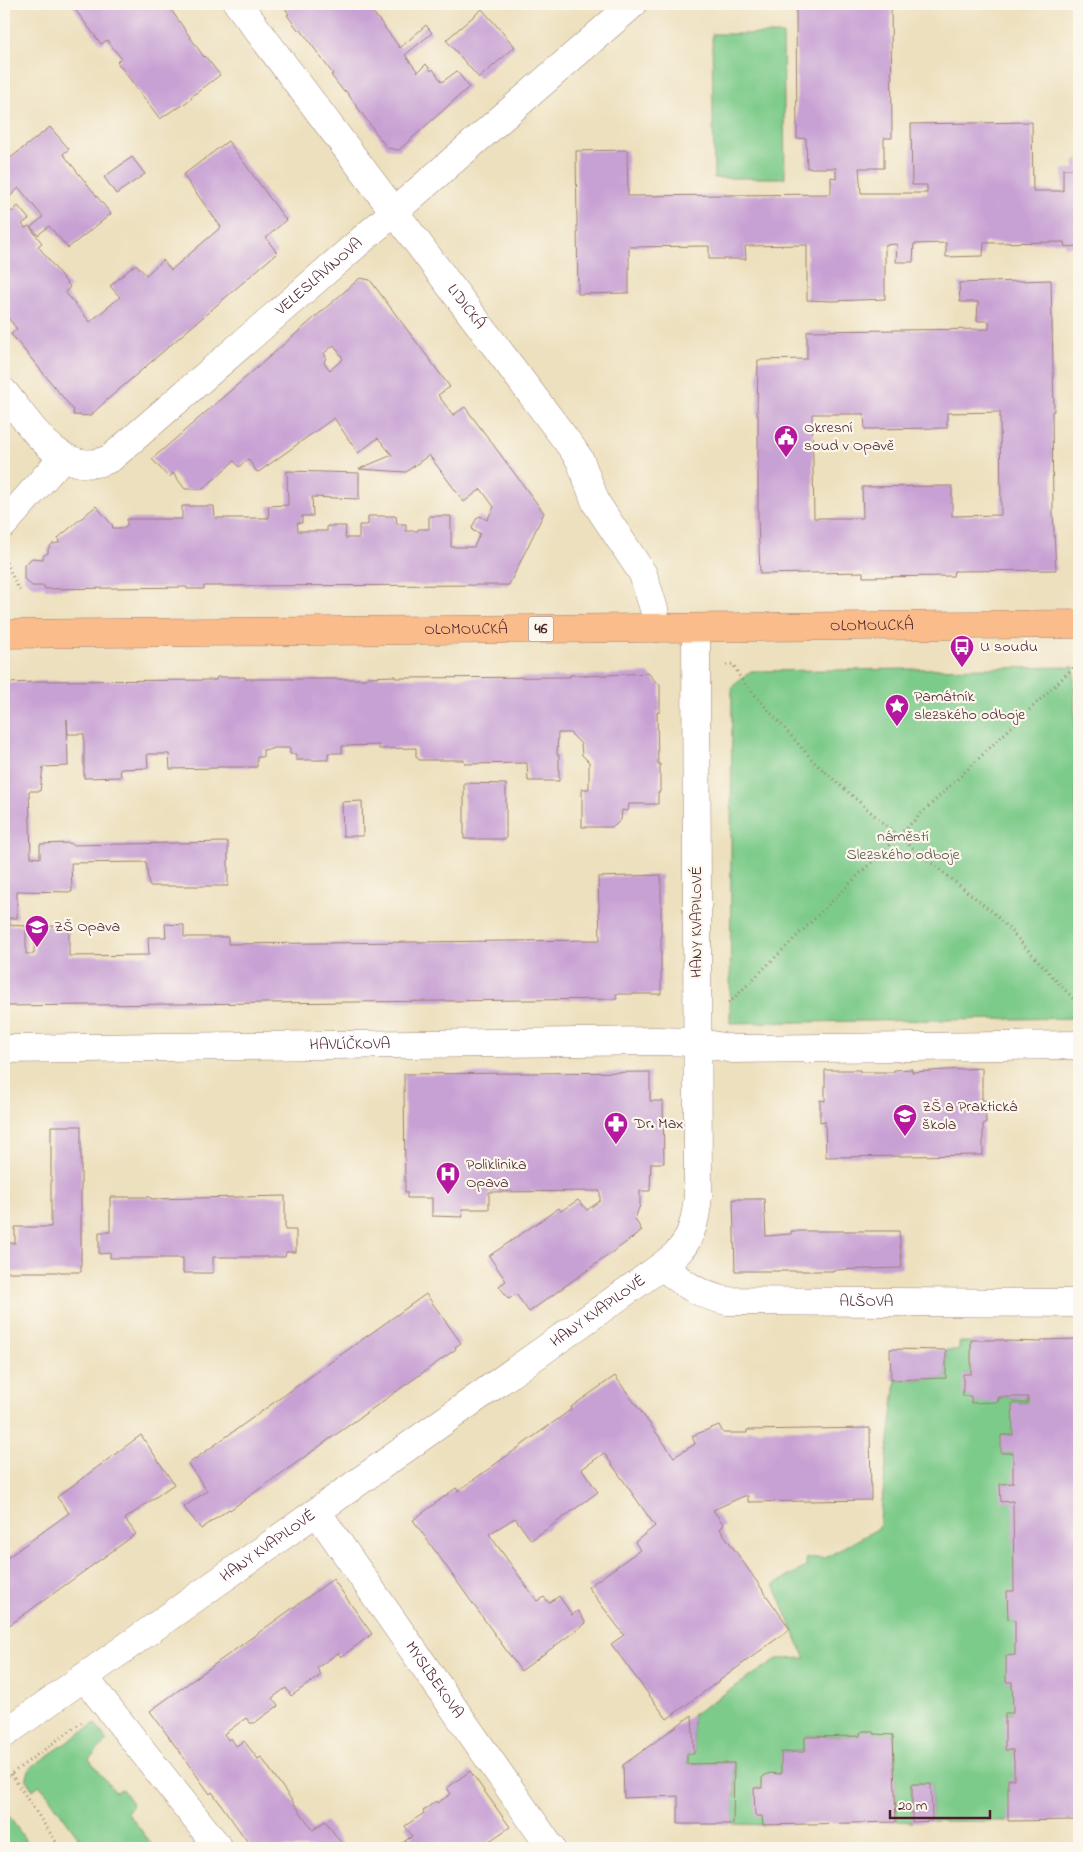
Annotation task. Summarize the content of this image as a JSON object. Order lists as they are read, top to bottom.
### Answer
{
  "streets": {
    "main road": ["OLOMOUCKÁ", "46"],
    "street": [
      "VELESLAVÍNOVA",
      "LIDICKÁ",
      "HANY KVAPILOVÉ",
      "HAVLÍČKOVA",
      "ALŠOVA",
      "MYSLBEKOVA"
    ]
  },
  "crossings": [
    ["VELESLAVÍNOVA", "LIDICKÁ"],
    ["LIDICKÁ", "OLOMOUCKÁ"],
    ["OLOMOUCKÁ", "HANY KVAPILOVÉ"],
    ["HANY KVAPILOVÉ", "HAVLÍČKOVA"],
    ["HANY KVAPILOVÉ", "ALŠOVA"],
    ["HANY KVAPILOVÉ", "MYSLBEKOVA"]
  ],
  "parks": ["náměstí Slezského odboje"],
  "places": {
    "public building": ["Okresní soud v Opavě"],
    "bus stop": ["U soudu"],
    "place": ["Památník slezského odboje"],
    "school or university": ["ZŠ Opava", "ZŠ a Praktická škola"],
    "pharmacy": ["Dr. Max"],
    "hospital": ["Poliklinika Opava"]
  },
  "scale_bar": "20 m"
}
